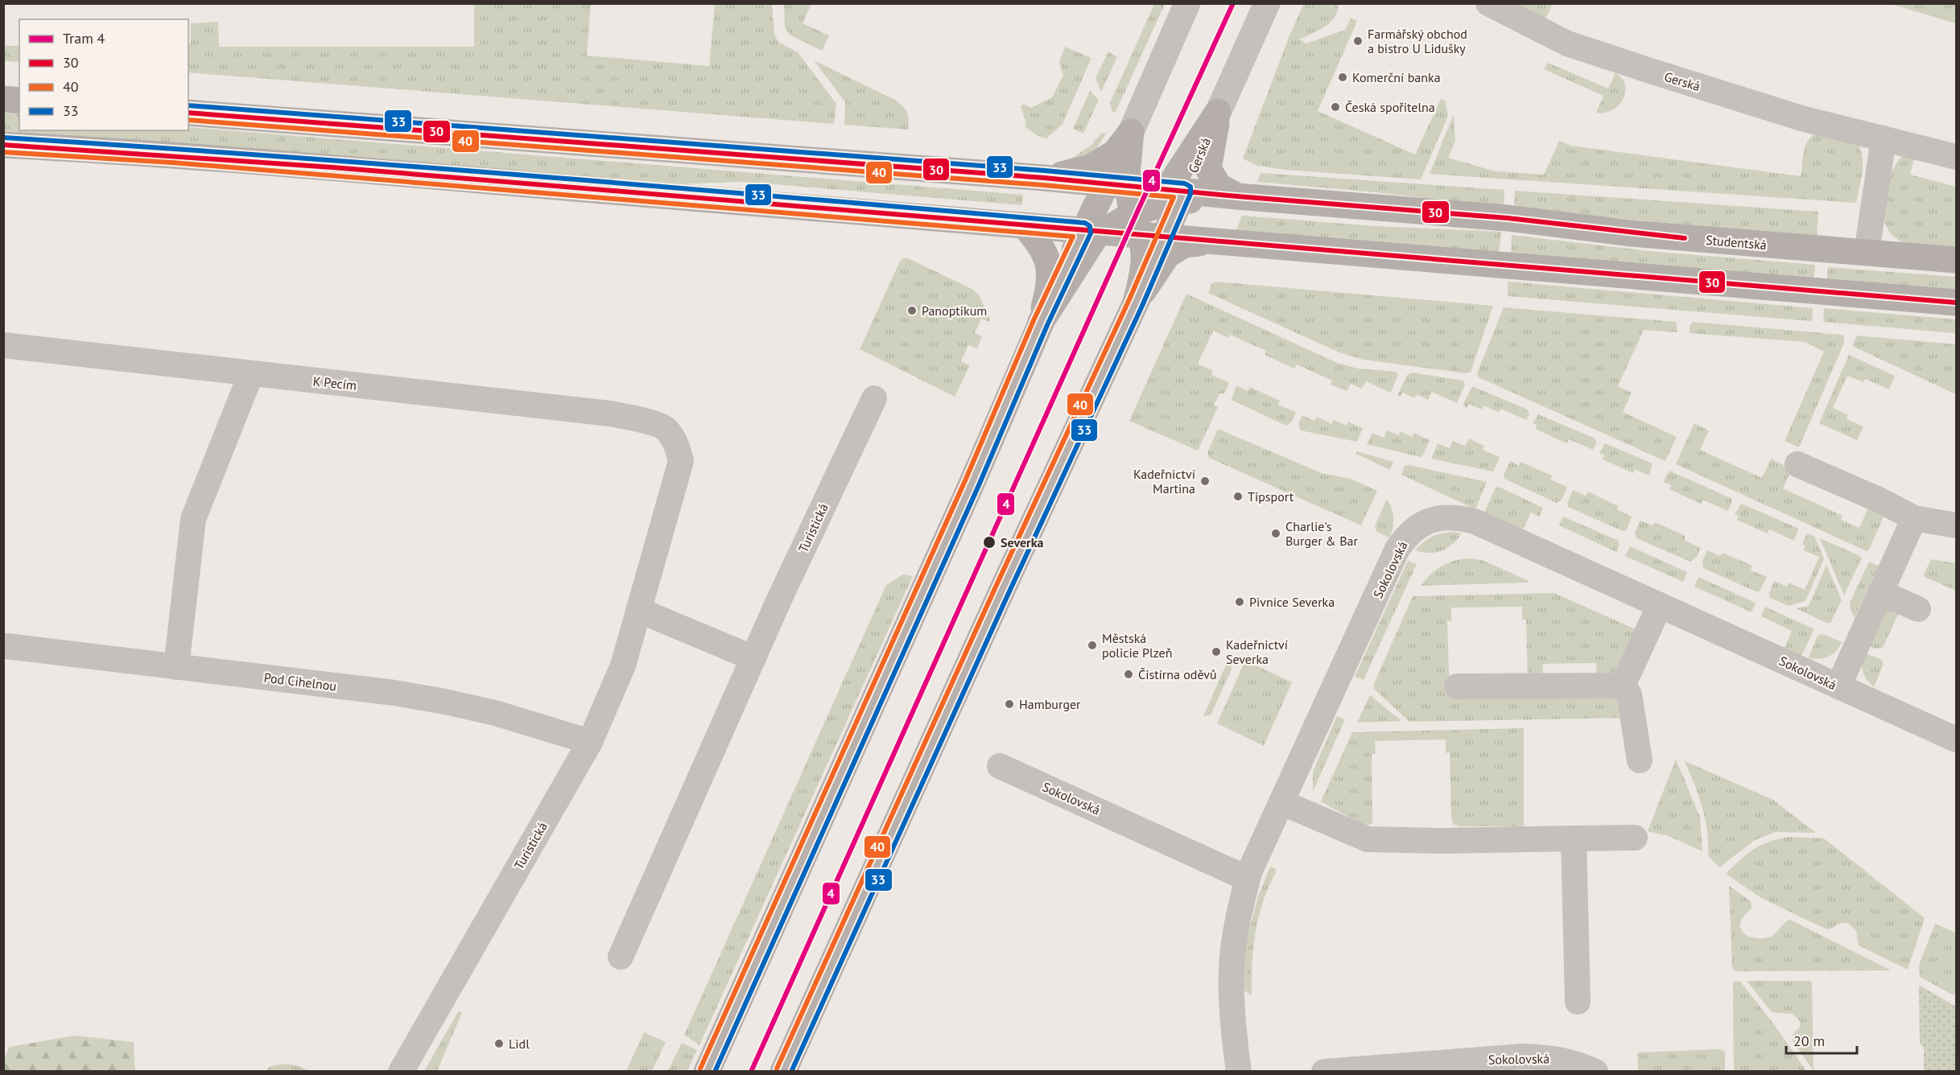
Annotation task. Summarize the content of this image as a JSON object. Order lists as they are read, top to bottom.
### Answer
{
  "streets": {
    "main road": ["Gerská", "Studentská"],
    "street": [
      "K Pecím",
      "Turistická",
      "Sokolovská",
      "Pod Cihelnou"
    ]
  },
  "crossings": [
    ["Gerská", "Studentská"],
    ["K Pecím", "Turistická"],
    ["Turistická", "Pod Cihelnou"]
  ],
  "places": [
    "Farmářský obchod a bistro U Lidušky",
    "Komerční banka",
    "Česká spořitelna",
    "Panoptikum",
    "Kadeřnictví Martina",
    "Tipsport",
    "Charlie's Burger & Bar",
    "Severka",
    "Pivnice Severka",
    "Městská policie Plzeň",
    "Kadeřnictví Severka",
    "Čistírna oděvů",
    "Hamburger",
    "Lidl"
  ],
  "lines": [
    "tram line 4",
    "transit line 33",
    "transit line 30",
    "transit line 40"
  ],
  "legend": [
    "Tram 4",
    "30",
    "40",
    "33"
  ],
  "scale_bar": "20 m"
}
